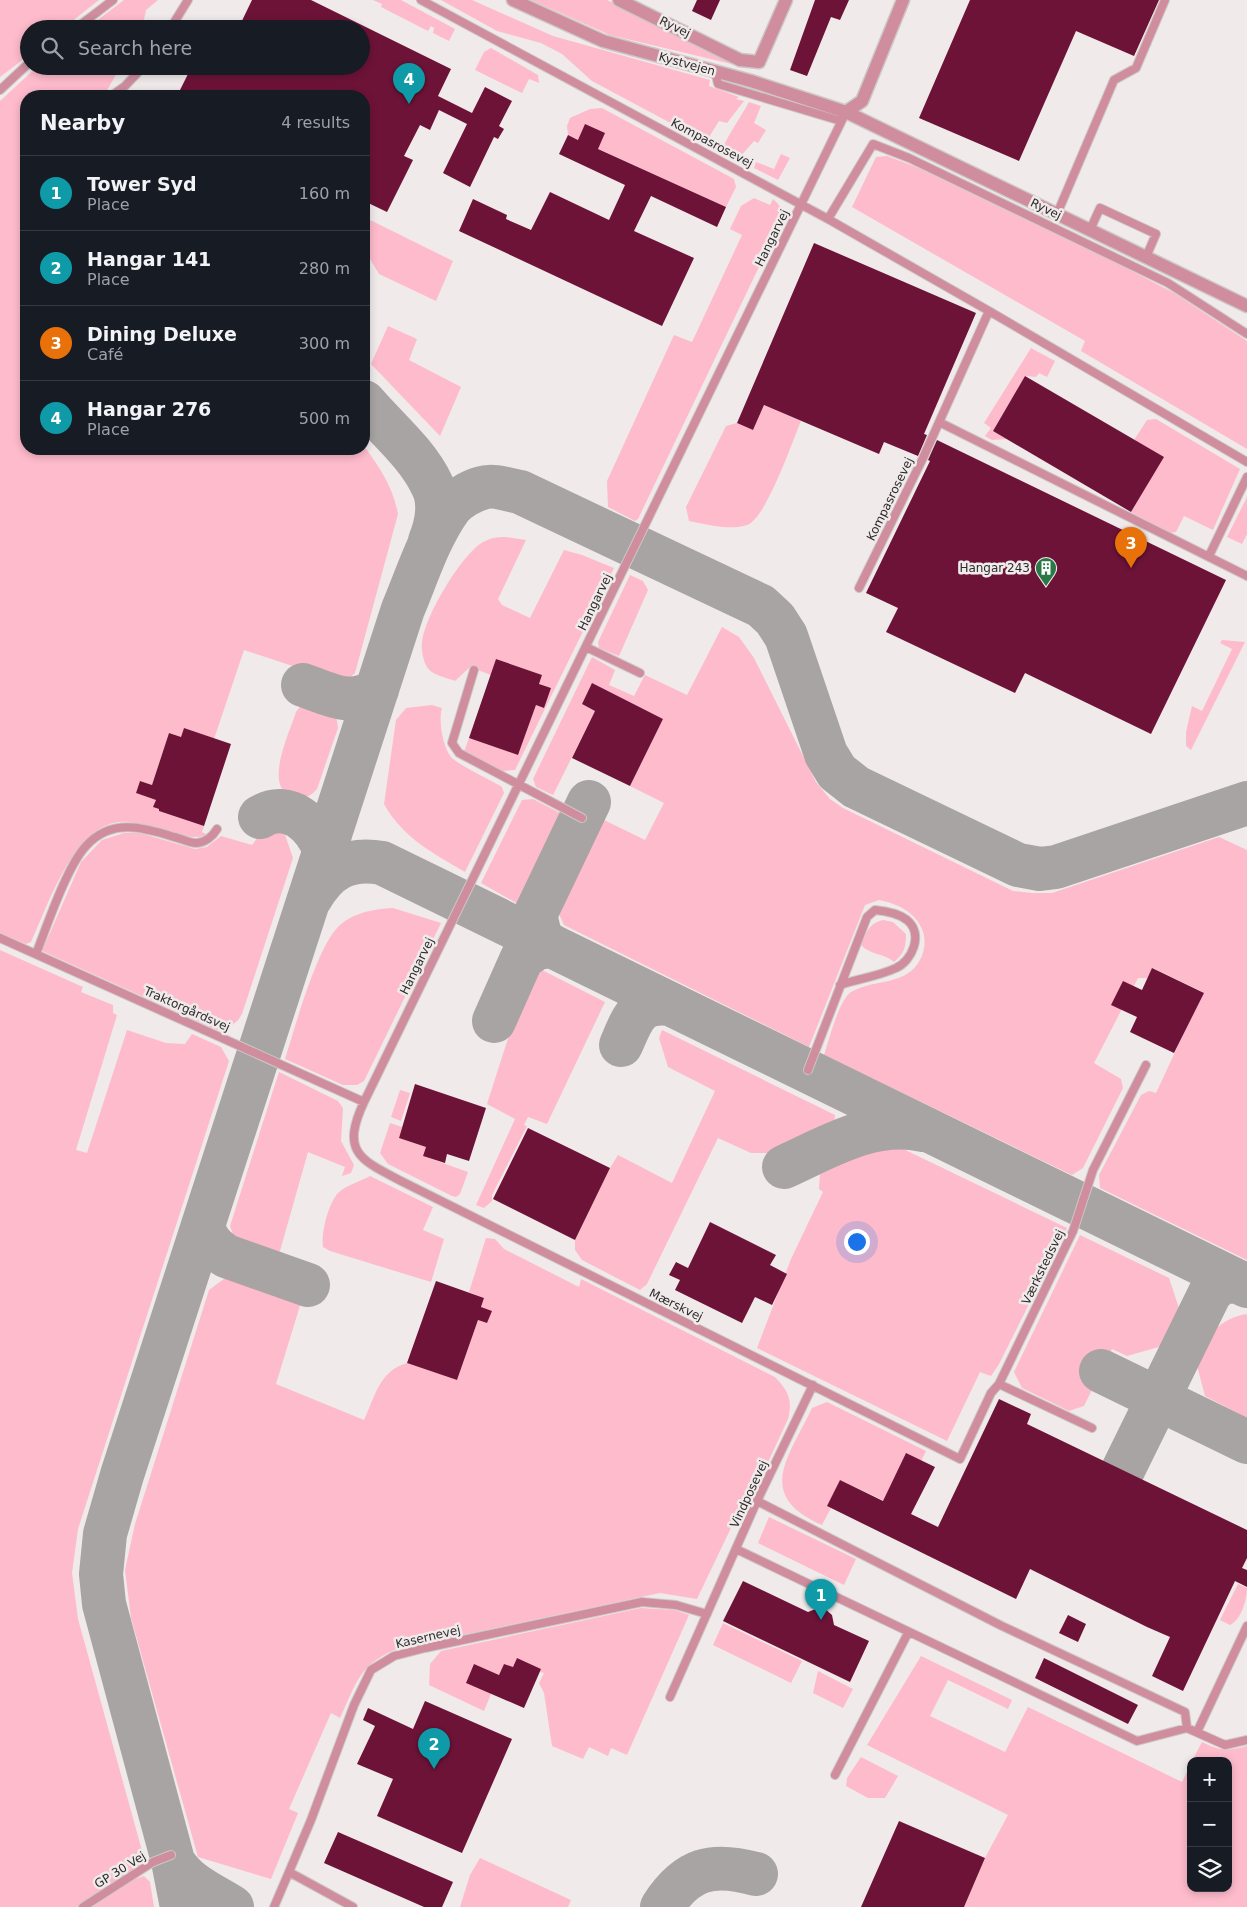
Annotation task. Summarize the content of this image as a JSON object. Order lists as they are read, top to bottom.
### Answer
{
  "streets": {
    "street": ["Ryvej", "Kystvejen"],
    "lane": [
      "Kompasrosevej",
      "Hangarvej",
      "Traktorgårdsvej",
      "Værkstedsvej",
      "Mærskvej",
      "Vindposevej",
      "Kasernevej",
      "GP 30 Vej"
    ]
  },
  "crossings": [
    ["Ryvej", "Kystvejen"],
    ["Ryvej", "Hangarvej"],
    ["Kystvejen", "Hangarvej"],
    ["Kompasrosevej", "Hangarvej"],
    ["Hangarvej", "Traktorgårdsvej"],
    ["Hangarvej", "Mærskvej"],
    ["Traktorgårdsvej", "Mærskvej"],
    ["Værkstedsvej", "Mærskvej"],
    ["Mærskvej", "Vindposevej"],
    ["Vindposevej", "Kasernevej"]
  ],
  "places": {
    "building": ["Hangar 243"]
  },
  "page": {
    "search": "Search here",
    "pins": [
      "4",
      "3",
      "1",
      "2"
    ],
    "heading": ["Nearby", "4 results"],
    "list": [
      {
        "mark": "1",
        "name": "Tower Syd",
        "note": "Place",
        "value": "160 m"
      },
      {
        "mark": "2",
        "name": "Hangar 141",
        "note": "Place",
        "value": "280 m"
      },
      {
        "mark": "3",
        "name": "Dining Deluxe",
        "note": "Café",
        "value": "300 m"
      },
      {
        "mark": "4",
        "name": "Hangar 276",
        "note": "Place",
        "value": "500 m"
      }
    ],
    "map_buttons": ["+", "−"]
  }
}
